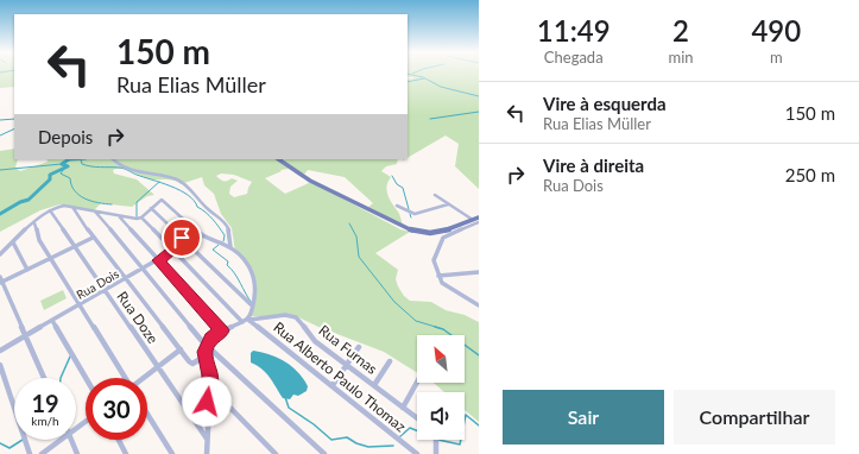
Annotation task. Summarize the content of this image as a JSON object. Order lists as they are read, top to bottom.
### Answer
{
  "streets": {
    "street": [
      "Rua Dois",
      "Rua Doze",
      "Rua Furnas",
      "Rua Alberto Paulo Thomaz"
    ]
  },
  "crossings": [
    ["Rua Dois", "Rua Doze"],
    ["Rua Furnas", "Rua Alberto Paulo Thomaz"]
  ],
  "north": "top left",
  "page": {
    "eta": [
      "11:49",
      "Chegada",
      "2",
      "min",
      "490",
      "m"
    ],
    "turn": ["150 m", "Rua Elias Müller"],
    "list": [
      {
        "name": "Vire à esquerda",
        "note": "Rua Elias Müller",
        "value": "150 m"
      },
      {
        "name": "Vire à direita",
        "note": "Rua Dois",
        "value": "250 m"
      }
    ],
    "then": "Depois",
    "speed": "19 km/h",
    "limit": "30",
    "buttons": ["Sair", "Compartilhar"]
  }
}
